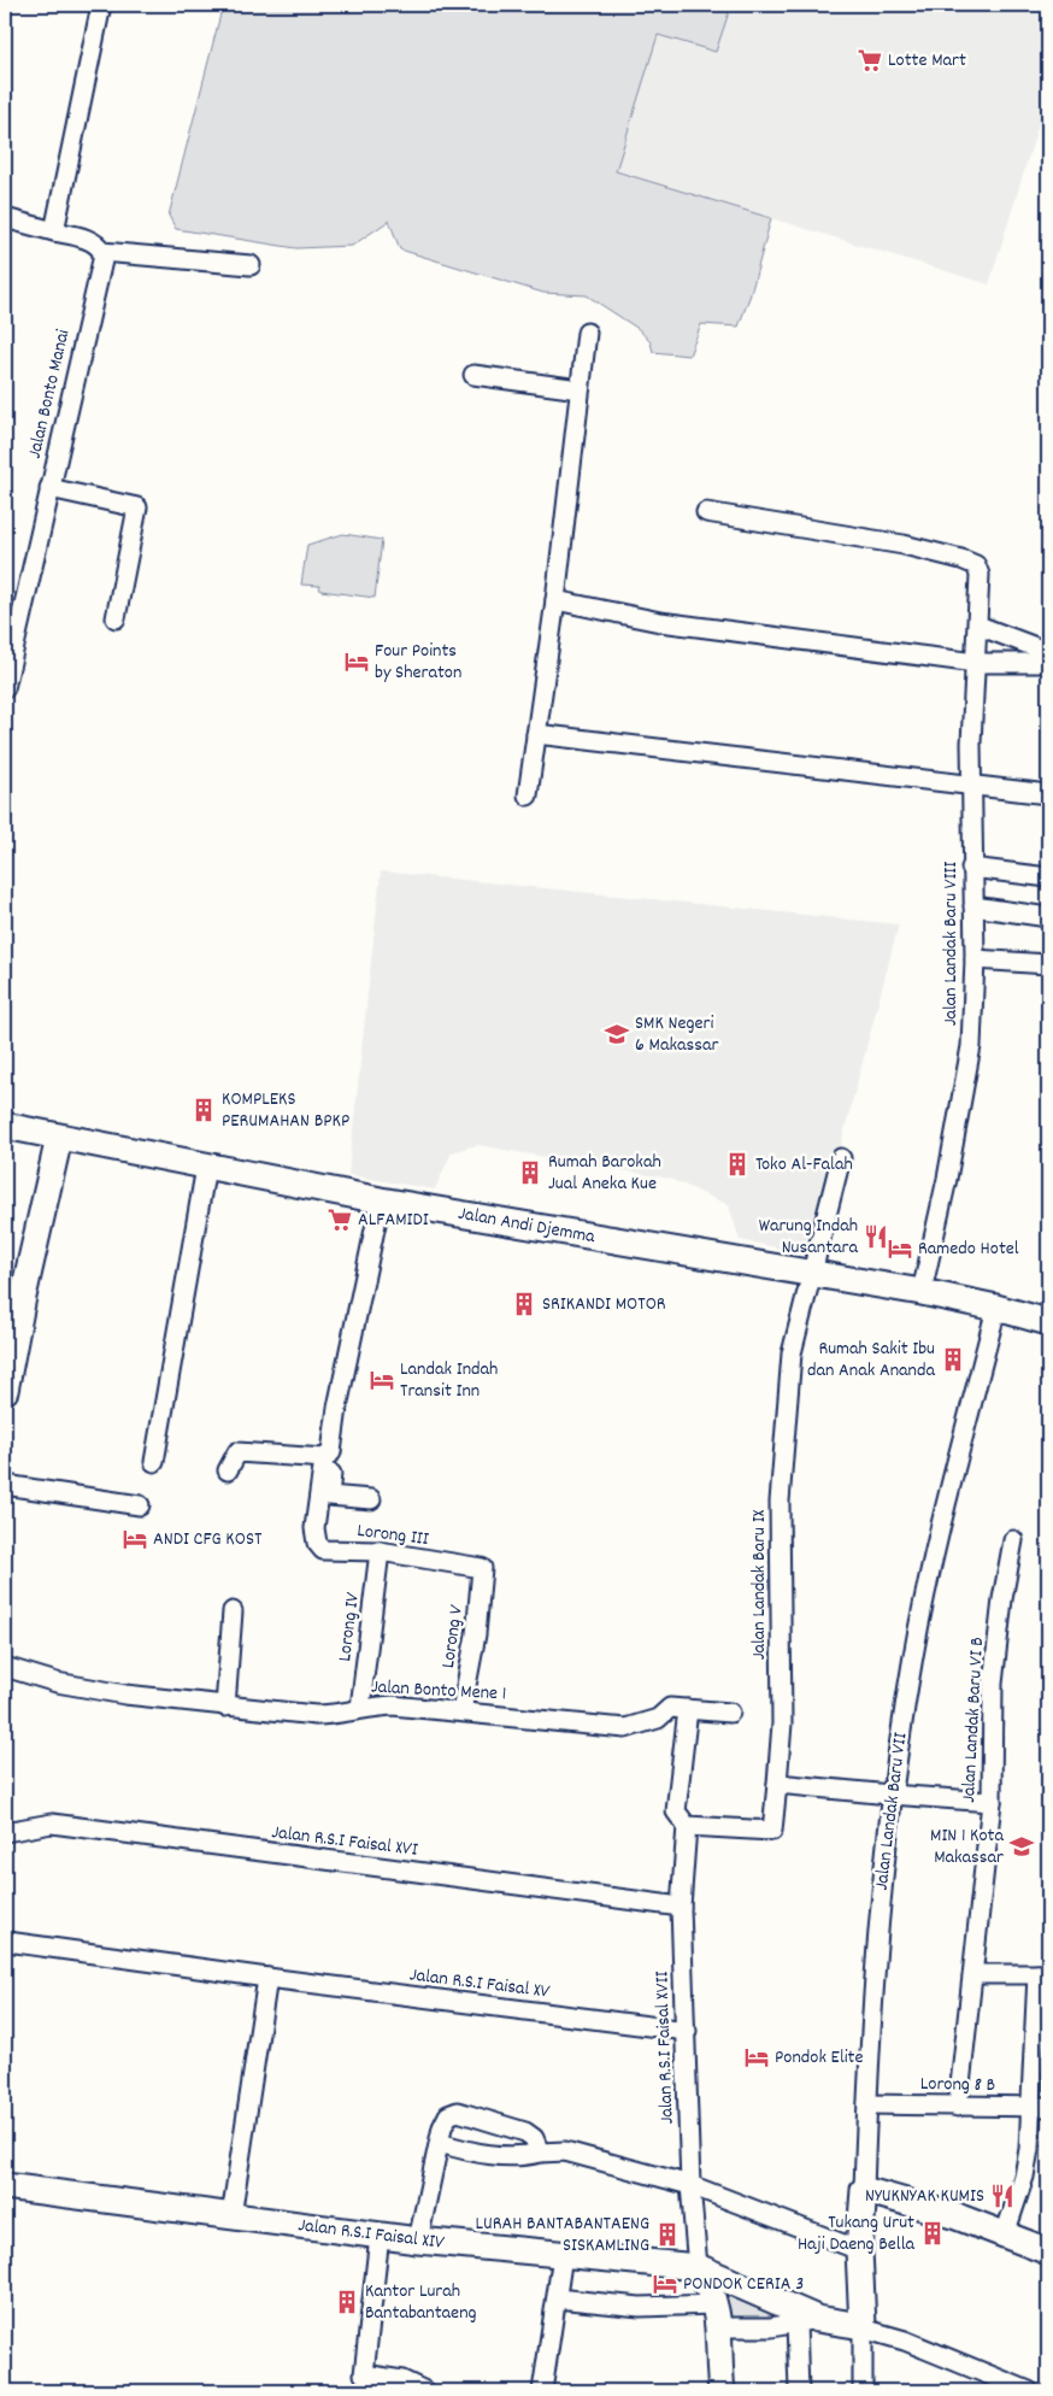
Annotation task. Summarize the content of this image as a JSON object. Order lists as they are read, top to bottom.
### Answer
{
  "streets": {
    "street": [
      "Jalan Bonto Manai",
      "Jalan Landak Baru VIII",
      "Jalan Andi Djemma",
      "Lorong III",
      "Jalan Landak Baru IX",
      "Lorong IV",
      "Lorong V",
      "Jalan Bonto Mene 1",
      "Jalan Landak Baru VI B",
      "Jalan Landak Baru VII",
      "Jalan R.S.I Faisal XVI",
      "Jalan R.S.I Faisal XV",
      "Jalan R.S.I Faisal XVII",
      "Lorong 8 B",
      "Jalan R.S.I Faisal XIV"
    ]
  },
  "crossings": [
    ["Jalan Landak Baru VIII", "Jalan Andi Djemma"],
    ["Jalan Andi Djemma", "Jalan Landak Baru IX"],
    ["Jalan Andi Djemma", "Jalan Landak Baru VII"],
    ["Lorong III", "Lorong IV"],
    ["Lorong III", "Lorong V"],
    ["Jalan Landak Baru IX", "Jalan R.S.I Faisal XVII"],
    ["Lorong IV", "Jalan Bonto Mene 1"],
    ["Lorong V", "Jalan Bonto Mene 1"],
    ["Jalan Landak Baru VI B", "Lorong 8 B"],
    ["Jalan Landak Baru VII", "Lorong 8 B"],
    ["Jalan Landak Baru VII", "Jalan R.S.I Faisal XIV"],
    ["Jalan R.S.I Faisal XVI", "Jalan R.S.I Faisal XVII"],
    ["Jalan R.S.I Faisal XV", "Jalan R.S.I Faisal XVII"],
    ["Jalan R.S.I Faisal XVII", "Jalan R.S.I Faisal XIV"]
  ],
  "places": {
    "supermarket": ["Lotte Mart", "ALFAMIDI"],
    "hotel": [
      "Four Points by Sheraton",
      "Ramedo Hotel",
      "Landak Indah Transit Inn",
      "ANDI CFG KOST",
      "Pondok Elite",
      "PONDOK CERIA 3"
    ],
    "school or university": ["SMK Negeri 6 Makassar", "MIN 1 Kota Makassar"],
    "building": [
      "KOMPLEKS PERUMAHAN BPKP",
      "Toko Al-Falah",
      "Rumah Barokah Jual Aneka Kue",
      "SRIKANDI MOTOR",
      "Rumah Sakit Ibu dan Anak Ananda",
      "Tukang Urut Haji Daeng Bella",
      "LURAH BANTABANTAENG SISKAMLING",
      "Kantor Lurah Bantabantaeng"
    ],
    "restaurant": ["Warung Indah Nusantara", "NYUKNYAK KUMIS"]
  }
}
